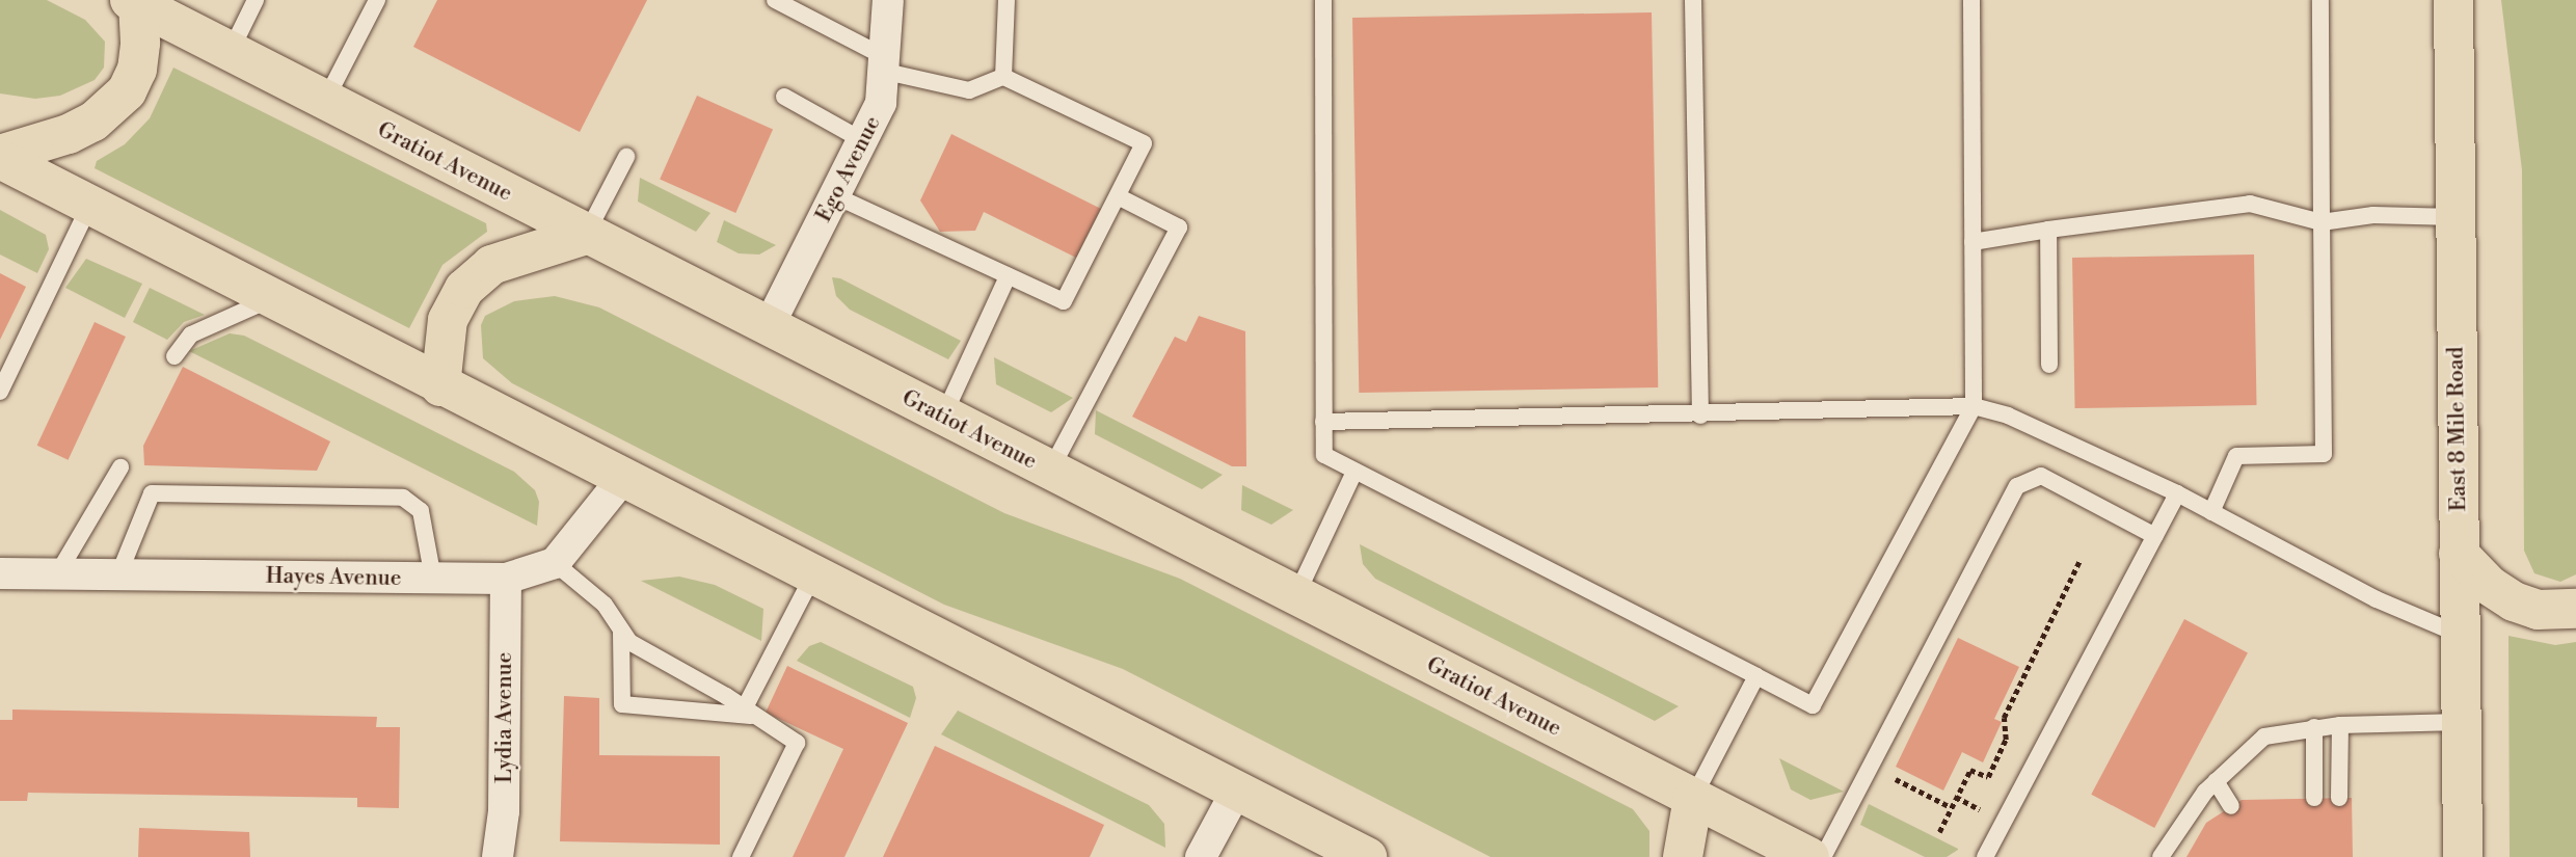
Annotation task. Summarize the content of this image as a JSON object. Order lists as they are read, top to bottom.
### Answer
{
  "streets": {
    "main road": ["Gratiot Avenue", "East 8 Mile Road"],
    "street": ["Ego Avenue", "Hayes Avenue", "Lydia Avenue"]
  },
  "crossings": [
    ["Gratiot Avenue", "Ego Avenue"],
    ["Hayes Avenue", "Lydia Avenue"]
  ]
}
